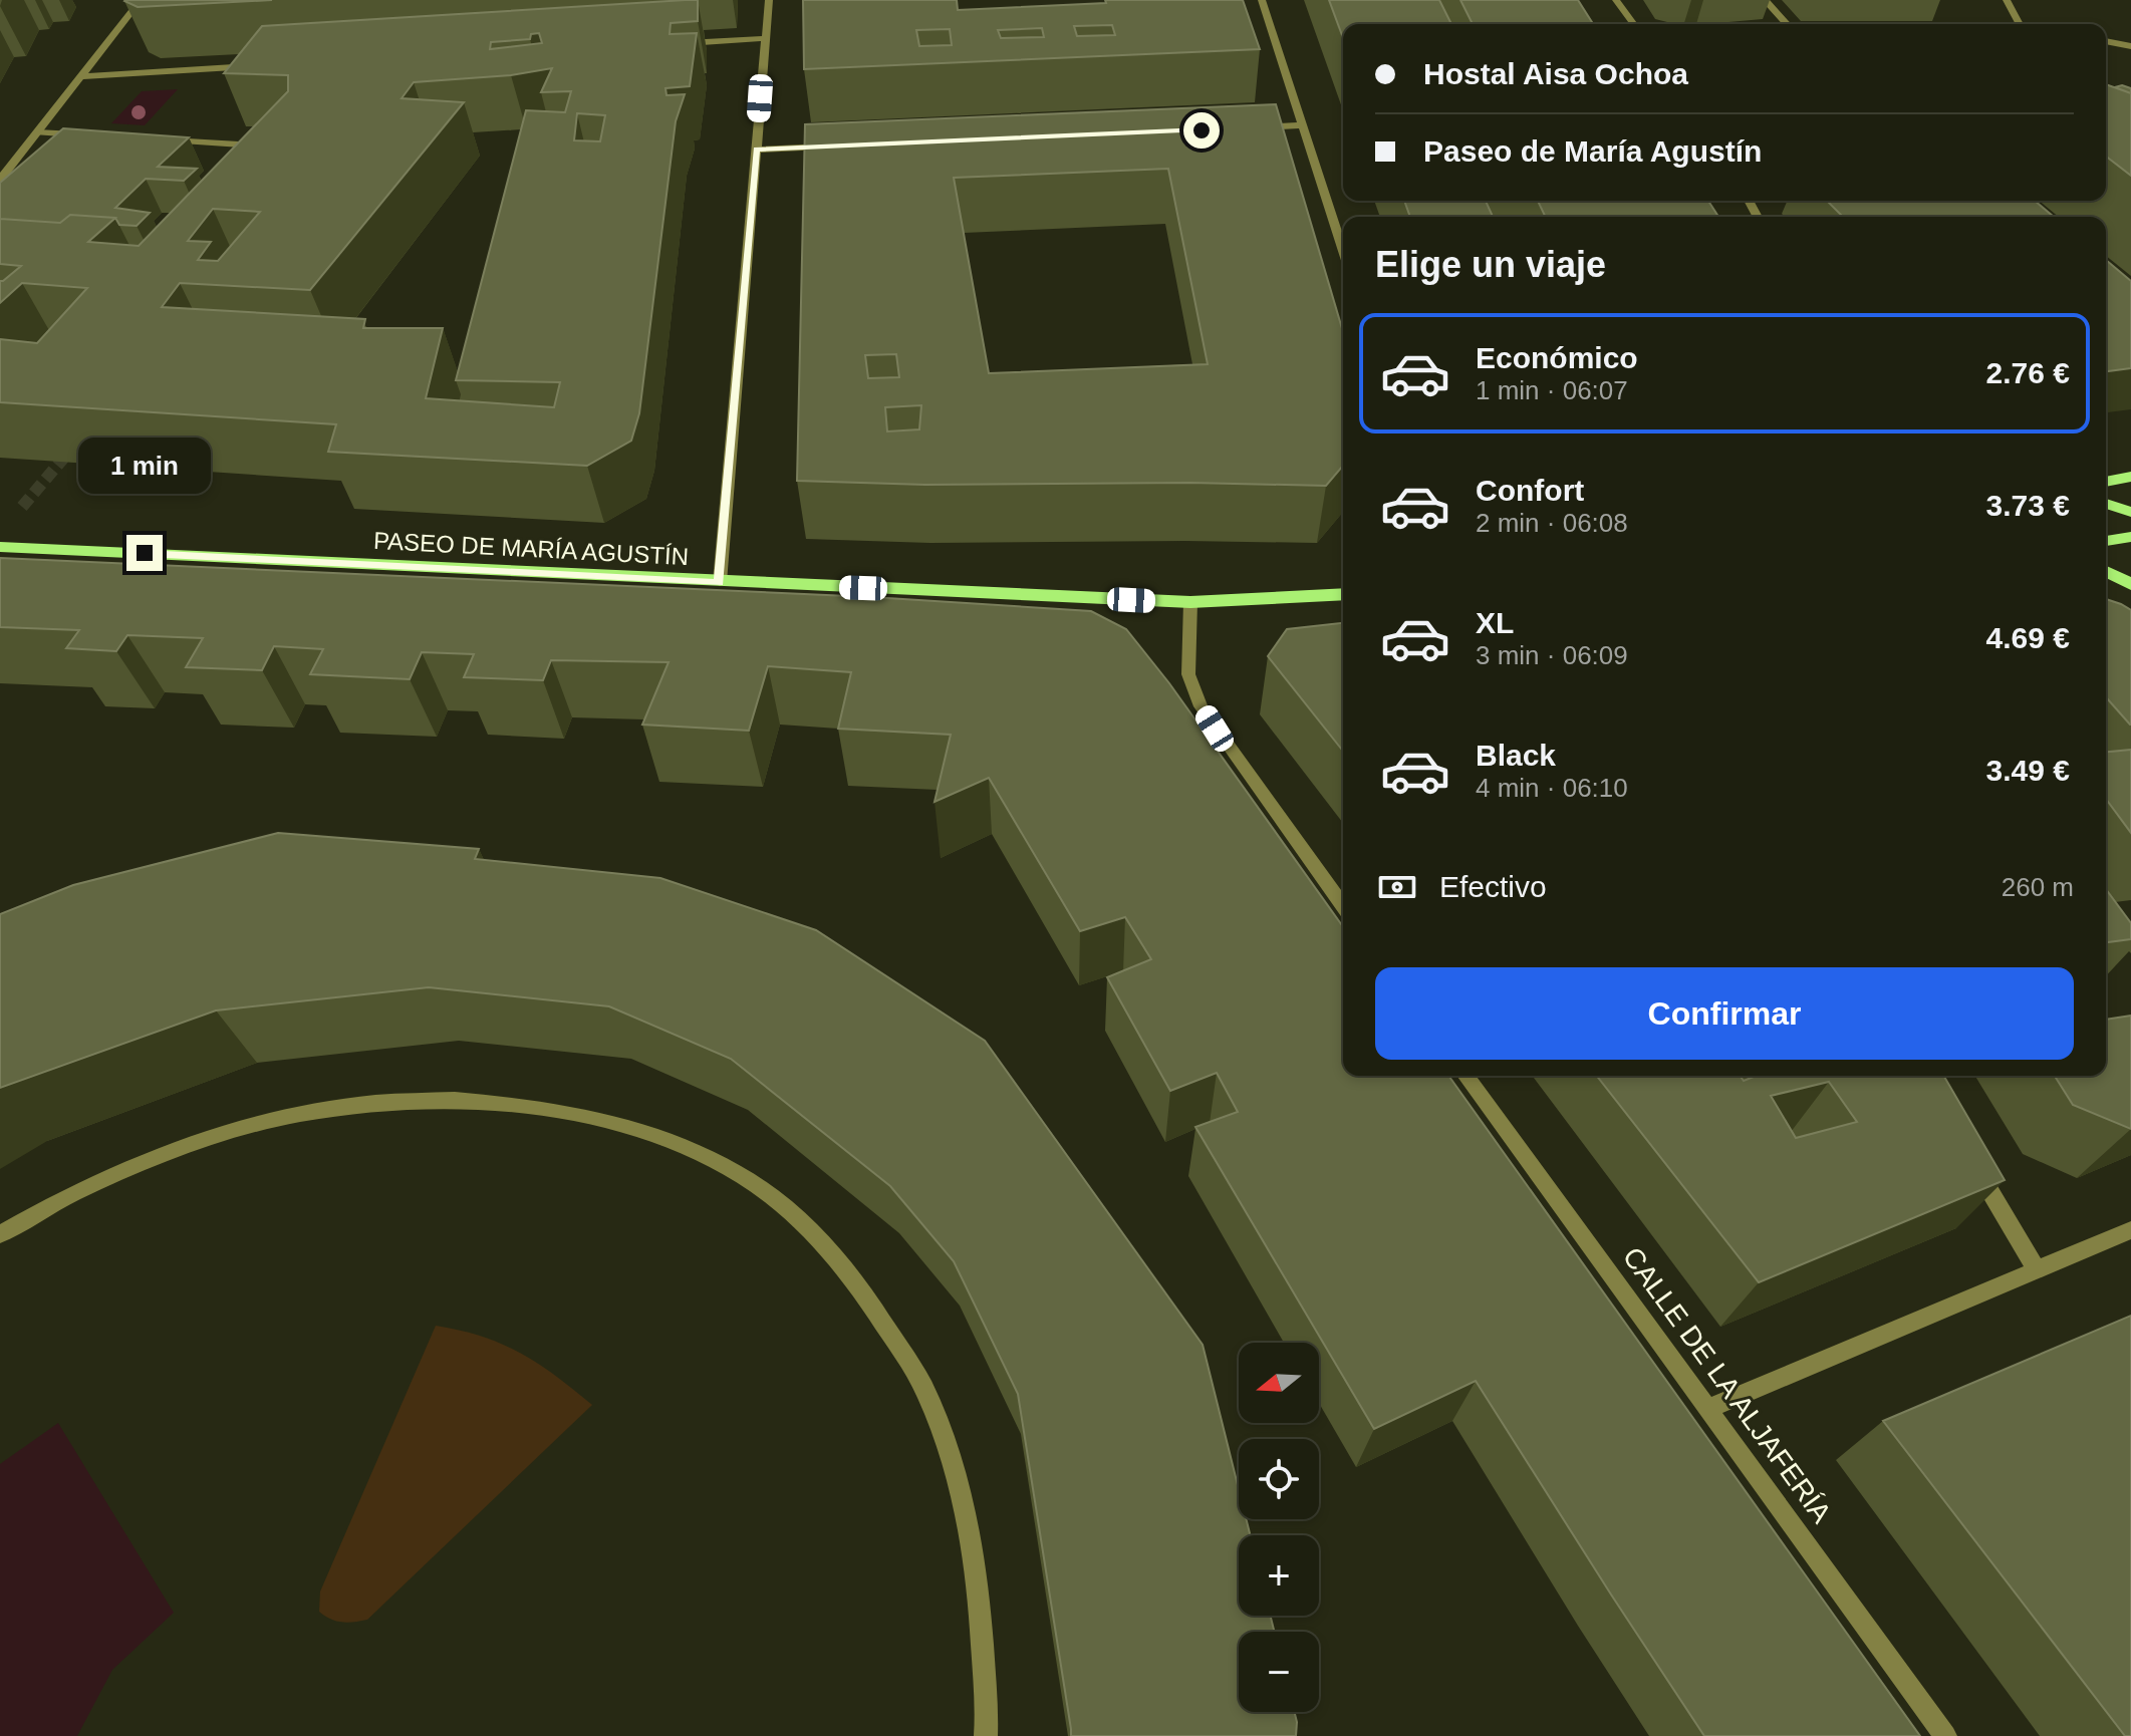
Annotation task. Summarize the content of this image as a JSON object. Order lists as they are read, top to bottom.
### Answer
{
  "streets": {
    "main road": ["PASEO DE MARÍA AGUSTÍN"],
    "street": ["CALLE DE LA ALJAFERÍA"]
  },
  "north": "left",
  "page": {
    "banner": ["Hostal Aisa Ochoa", "Paseo de María Agustín"],
    "heading": "Elige un viaje",
    "list": [
      {
        "name": "Económico",
        "note": "1 min · 06:07",
        "value": "2.76 €"
      },
      {
        "name": "Confort",
        "note": "2 min · 06:08",
        "value": "3.73 €"
      },
      {
        "name": "XL",
        "note": "3 min · 06:09",
        "value": "4.69 €"
      },
      {
        "name": "Black",
        "note": "4 min · 06:10",
        "value": "3.49 €"
      }
    ],
    "bubble": "1 min",
    "pay": ["Efectivo", "260 m"],
    "buttons": "Confirmar",
    "map_buttons": ["+", "−"]
  }
}
